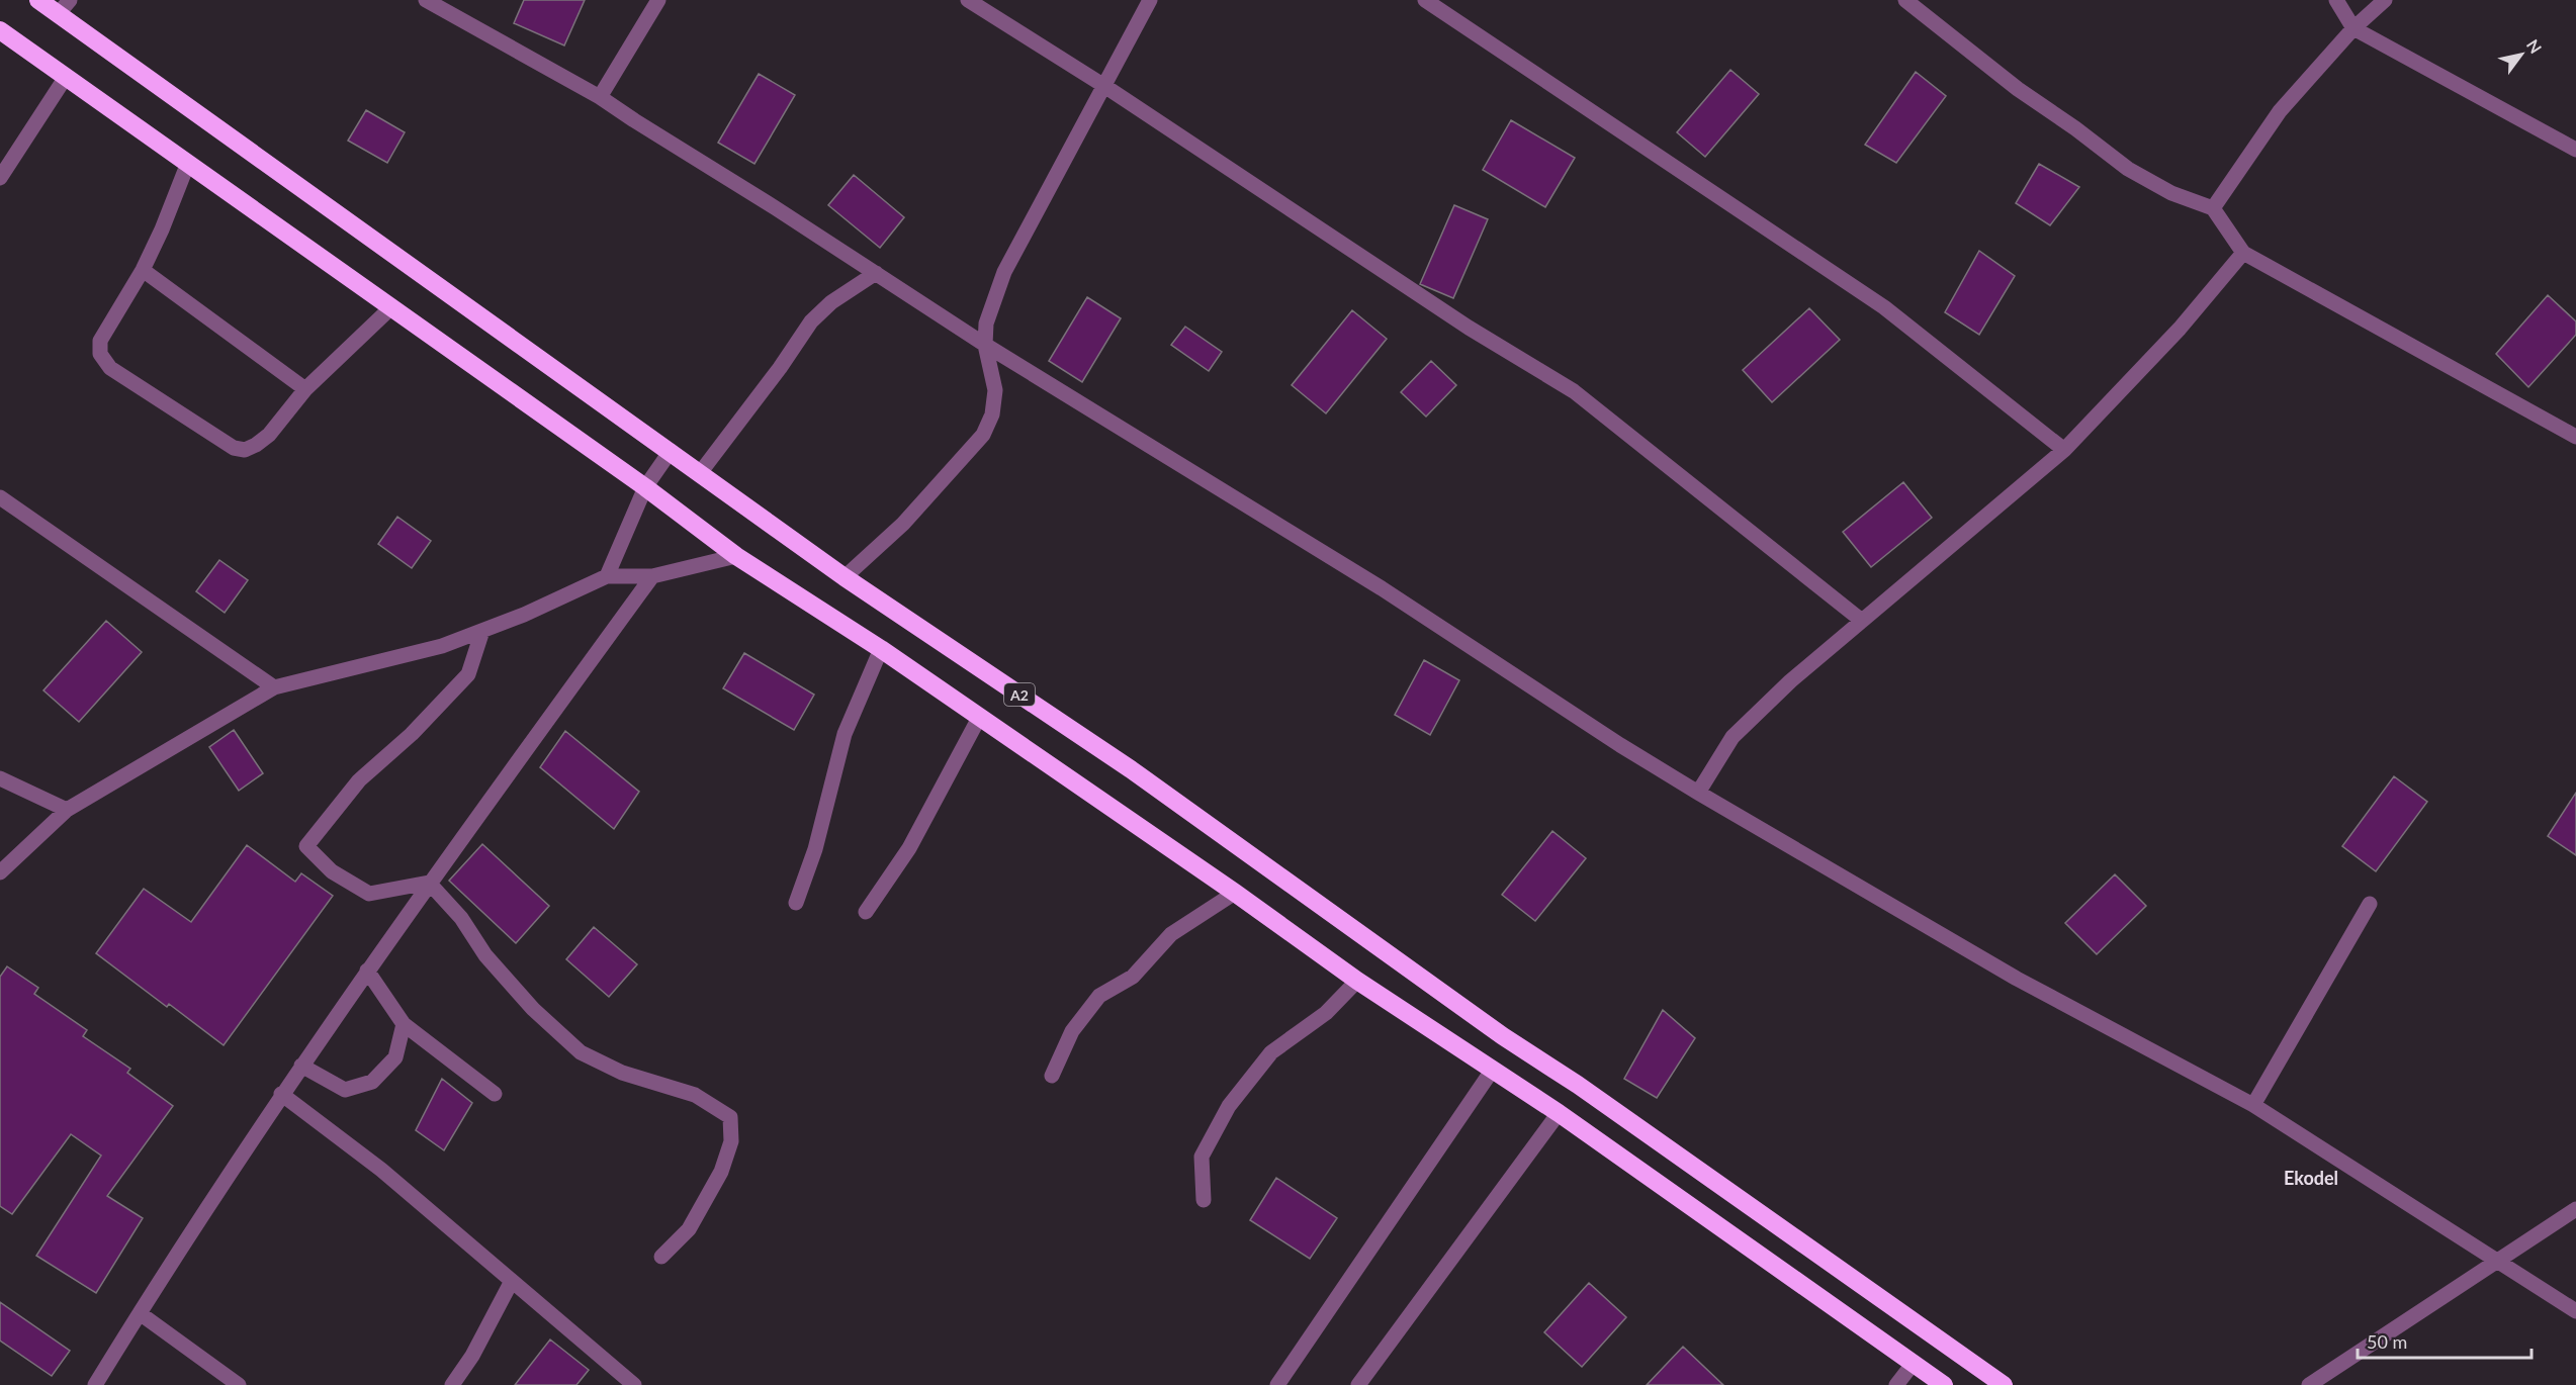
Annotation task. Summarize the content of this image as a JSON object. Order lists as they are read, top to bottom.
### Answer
{
  "streets": {
    "highway": ["A2"]
  },
  "districts": ["Ekodel"],
  "scale_bar": "50 m",
  "north": "top right"
}
